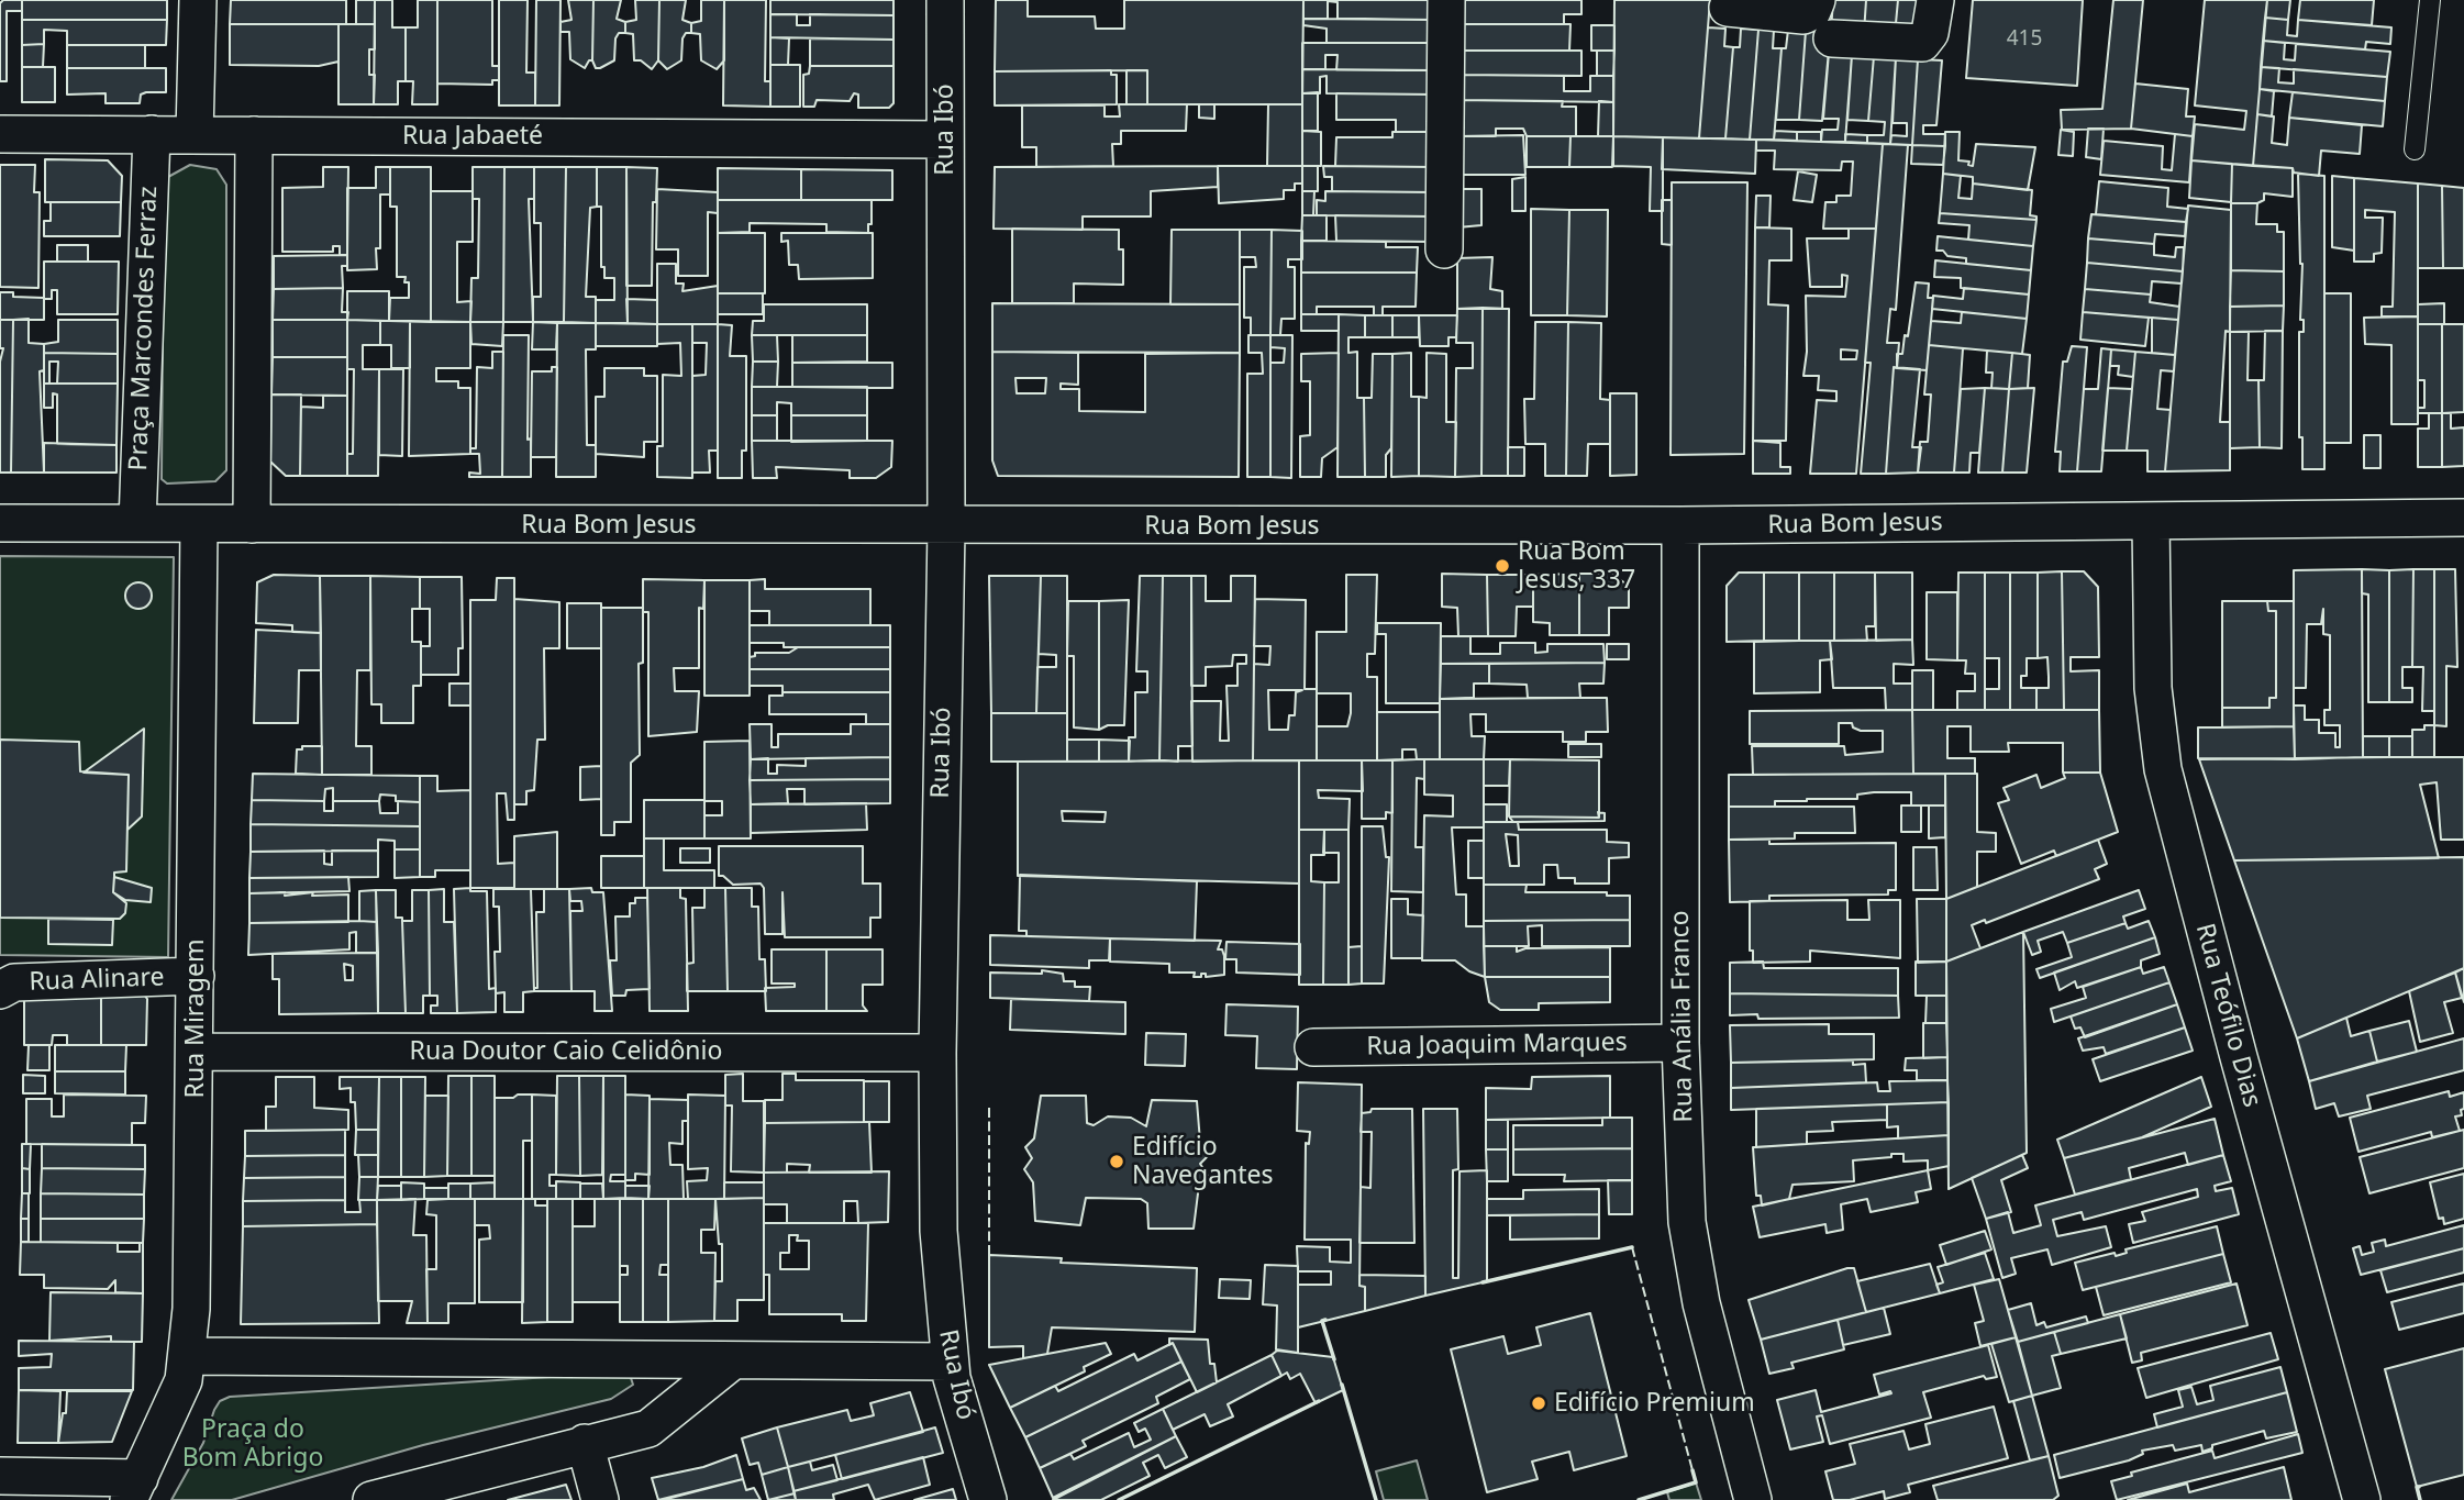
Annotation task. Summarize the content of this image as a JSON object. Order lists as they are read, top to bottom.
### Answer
{
  "streets": {
    "street": [
      "Rua Ibó",
      "Rua Jabaeté",
      "Praça Marcondes Ferraz",
      "Rua Bom Jesus",
      "Rua Alinare",
      "Rua Teófilo Dias",
      "Rua Anália Franco",
      "Rua Miragem",
      "Rua Joaquim Marques",
      "Rua Doutor Caio Celidônio"
    ]
  },
  "crossings": [
    ["Rua Ibó", "Rua Jabaeté"],
    ["Rua Ibó", "Rua Bom Jesus"],
    ["Rua Ibó", "Rua Doutor Caio Celidônio"],
    ["Rua Jabaeté", "Praça Marcondes Ferraz"],
    ["Praça Marcondes Ferraz", "Rua Bom Jesus"],
    ["Rua Bom Jesus", "Rua Teófilo Dias"],
    ["Rua Bom Jesus", "Rua Anália Franco"],
    ["Rua Bom Jesus", "Rua Miragem"],
    ["Rua Alinare", "Rua Miragem"],
    ["Rua Anália Franco", "Rua Joaquim Marques"],
    ["Rua Miragem", "Rua Doutor Caio Celidônio"]
  ],
  "parks": ["Praça do Bom Abrigo"],
  "places": ["Rua Bom Jesus, 337", "Edifício Navegantes", "Edifício Premium"],
  "house_numbers": ["415"]
}
